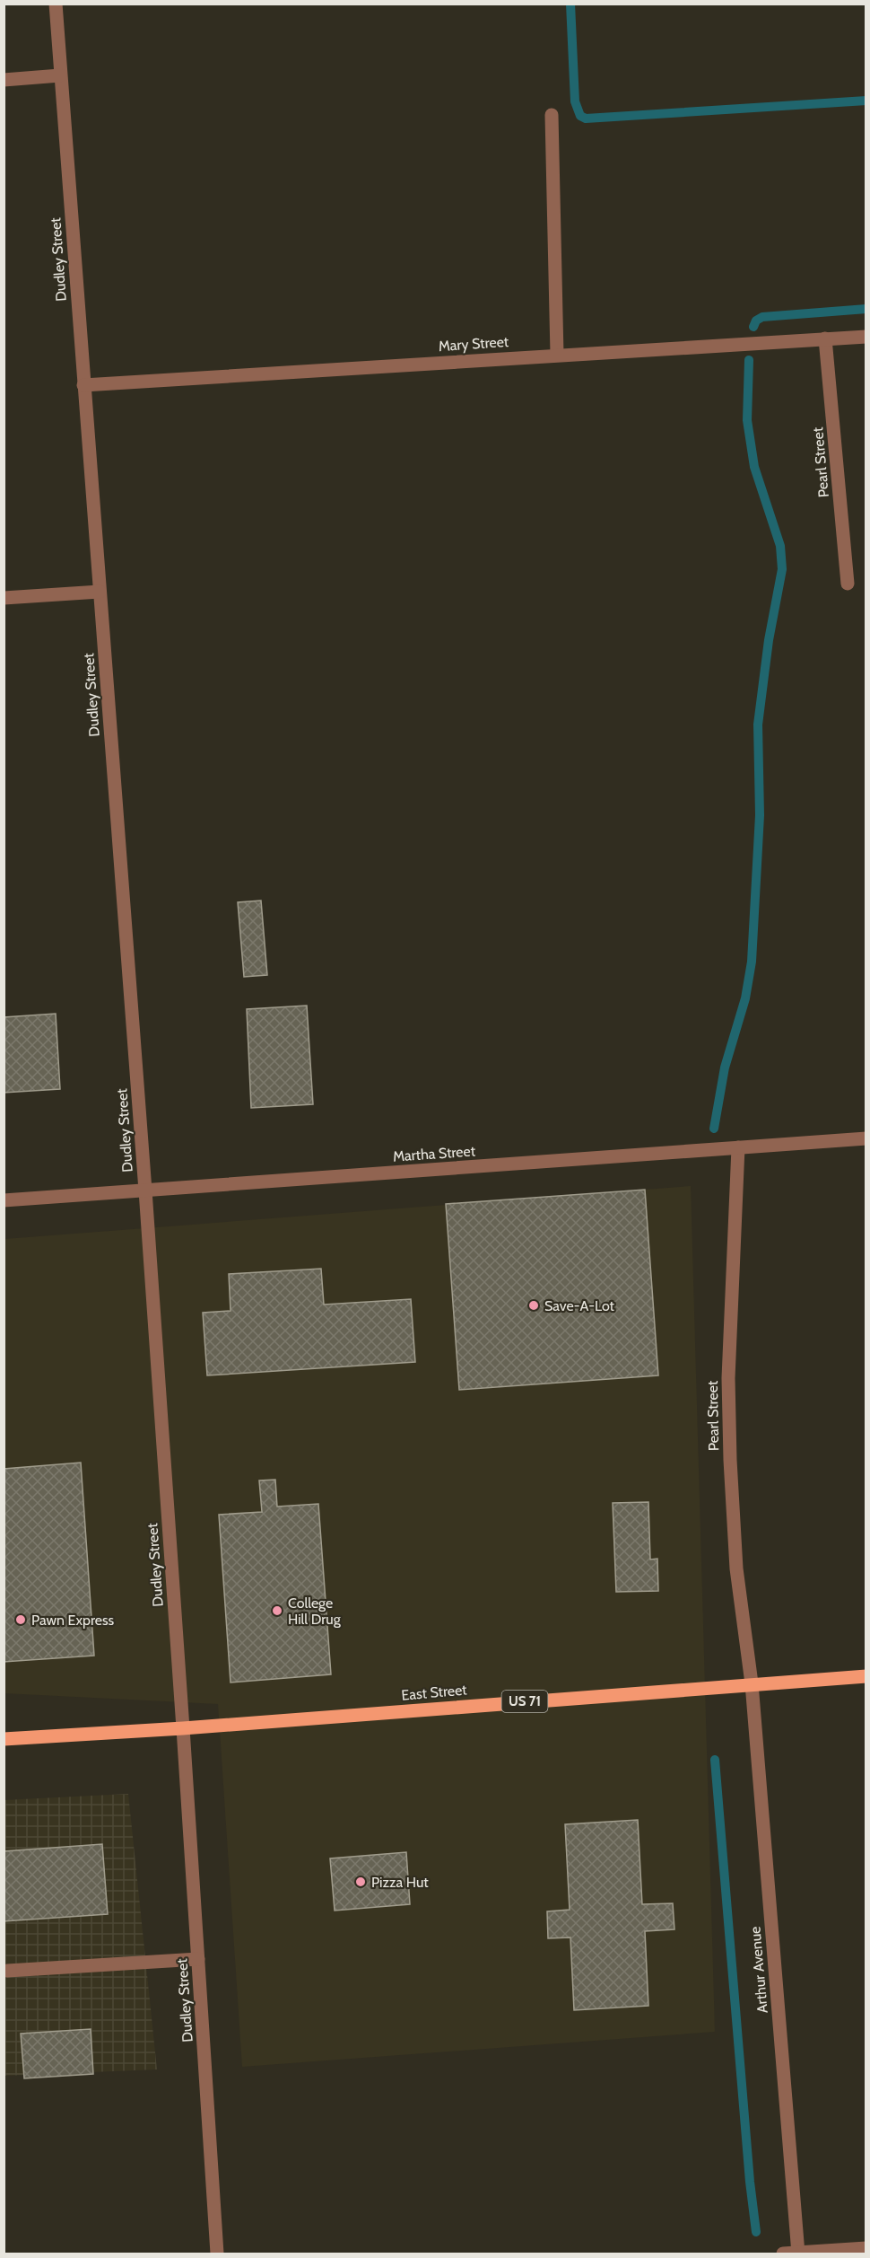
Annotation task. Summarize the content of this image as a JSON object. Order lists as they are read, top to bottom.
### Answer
{
  "streets": {
    "main road": ["East Street", "US 71"],
    "street": [
      "Dudley Street",
      "Mary Street",
      "Pearl Street",
      "Martha Street",
      "Arthur Avenue"
    ]
  },
  "crossings": [
    ["Dudley Street", "Mary Street"],
    ["Dudley Street", "Martha Street"],
    ["Dudley Street", "East Street"],
    ["Mary Street", "Pearl Street"],
    ["Pearl Street", "Martha Street"],
    ["Pearl Street", "East Street"],
    ["Pearl Street", "Arthur Avenue"],
    ["East Street", "Arthur Avenue"]
  ],
  "places": [
    "Save-A-Lot",
    "College Hill Drug",
    "Pawn Express",
    "Pizza Hut"
  ]
}
